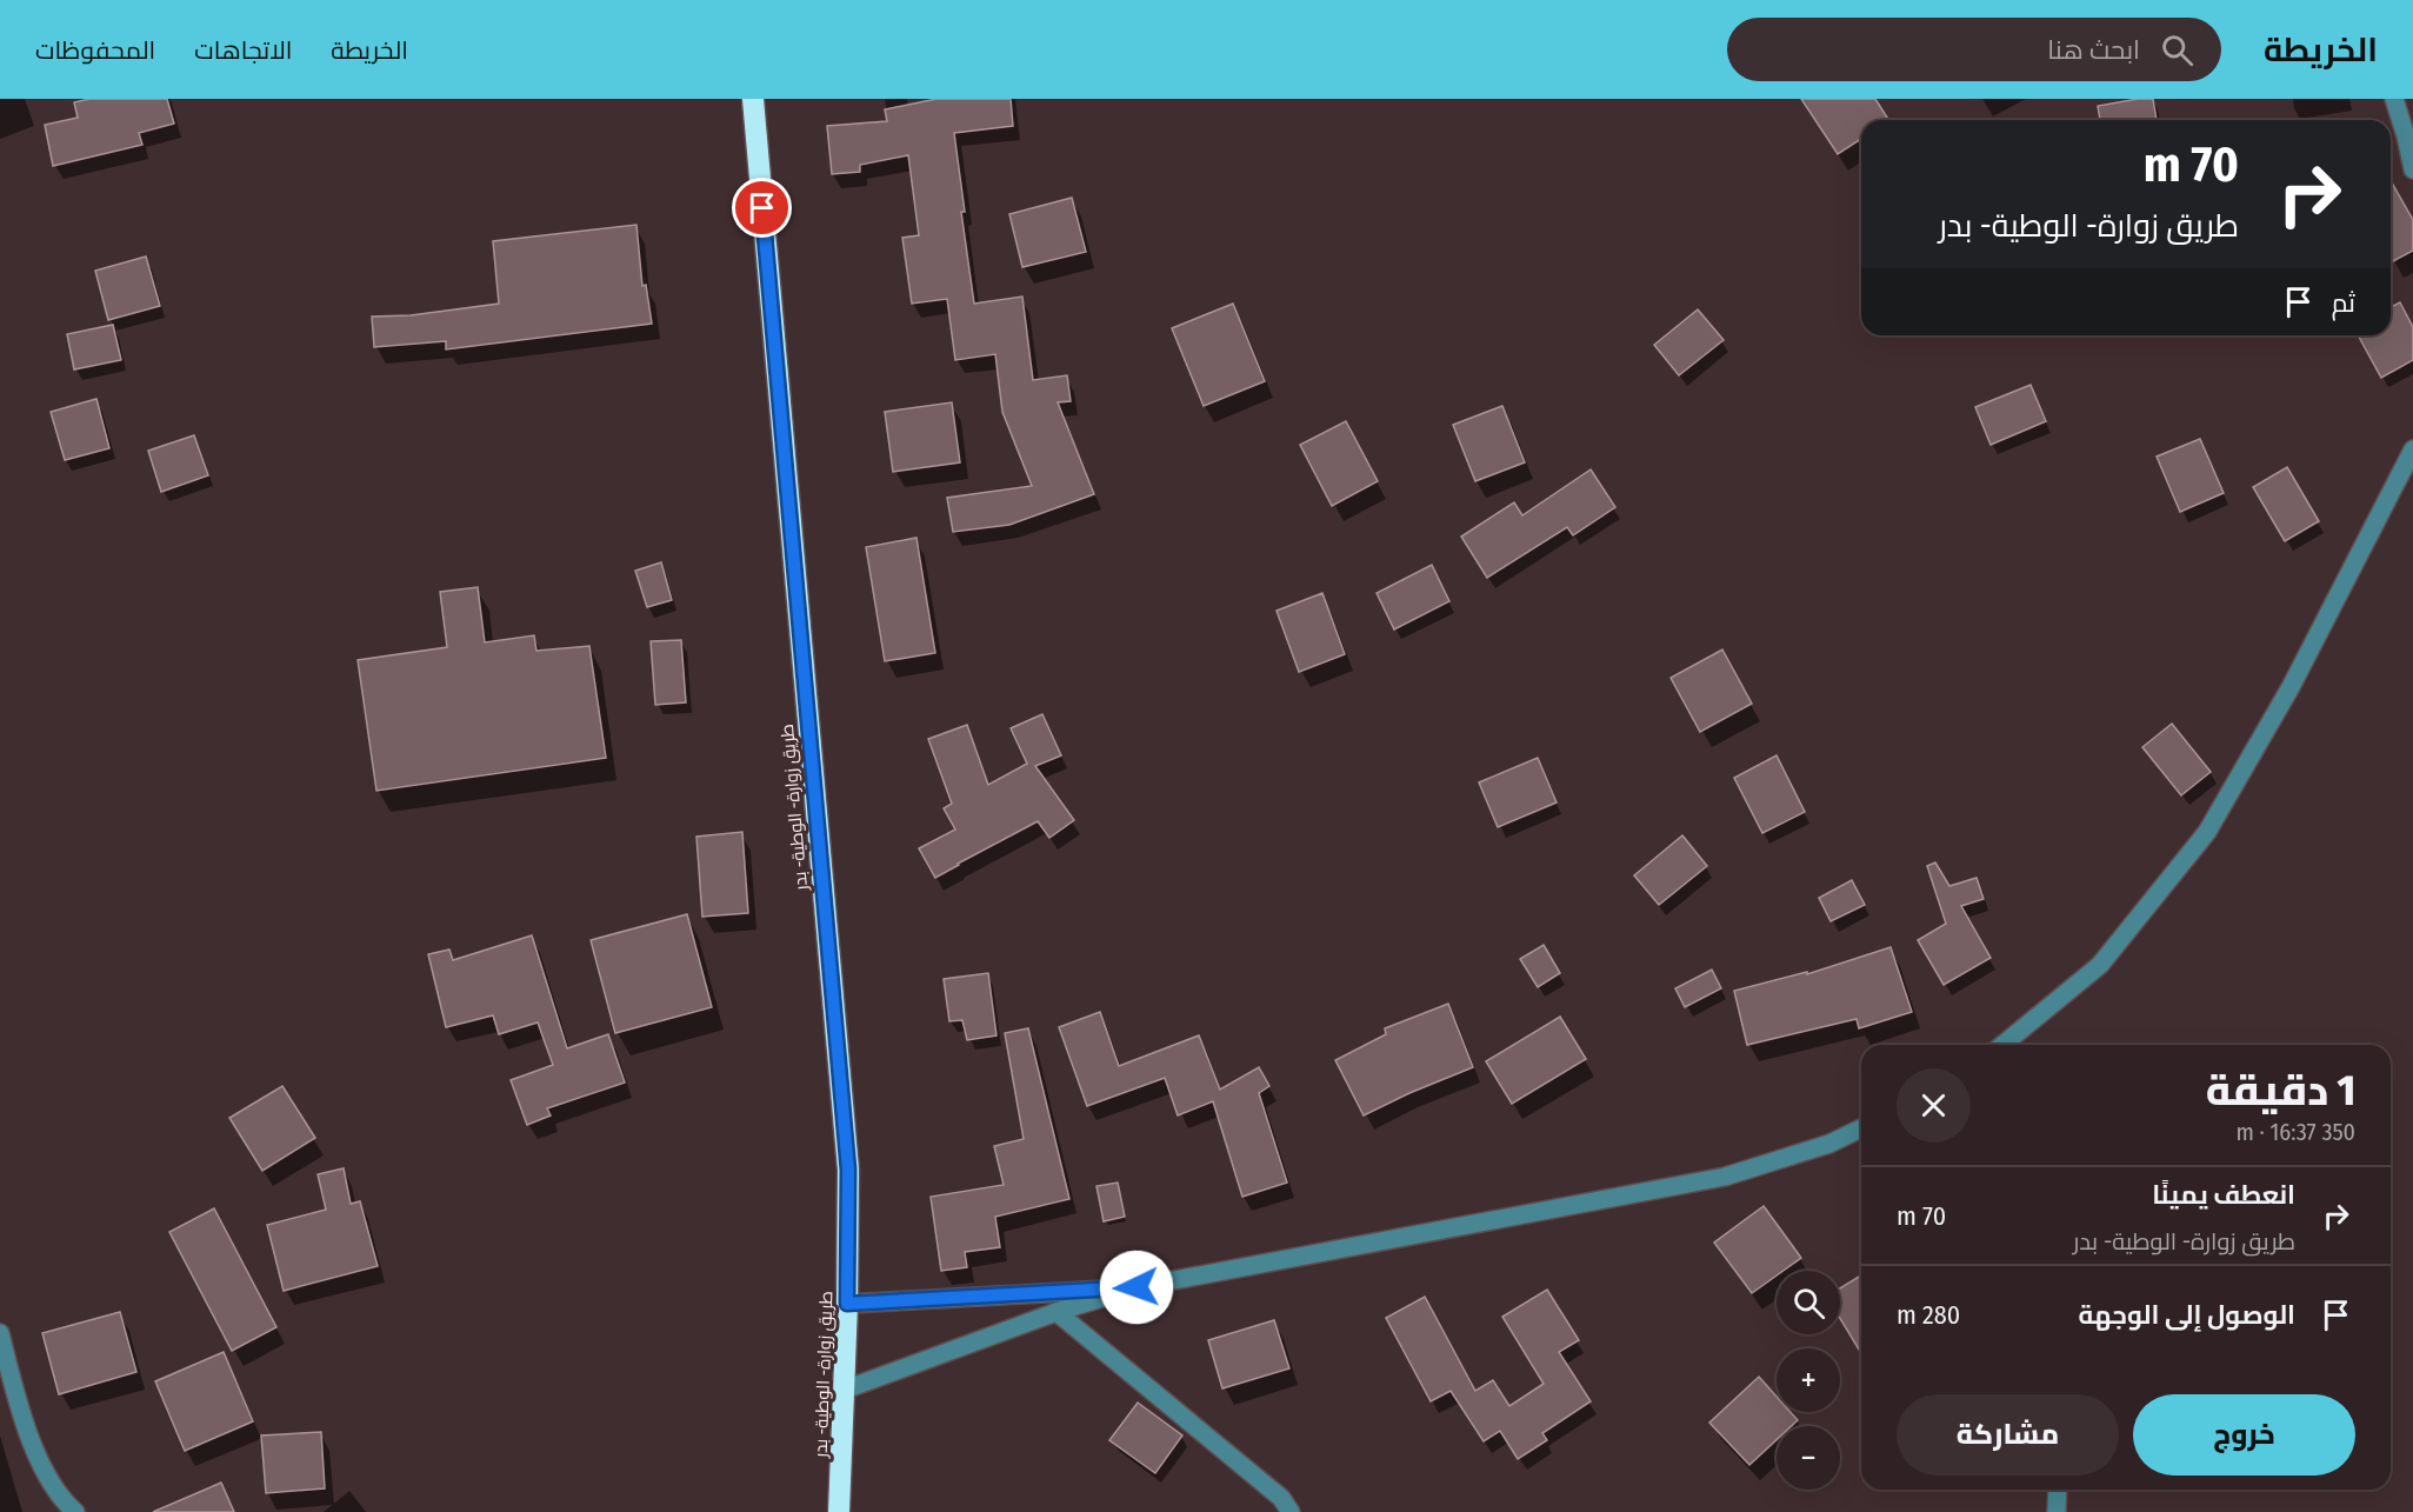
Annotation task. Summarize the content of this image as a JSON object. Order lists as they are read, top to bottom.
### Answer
{
  "streets": {
    "highway": ["طريق زوارة- الوطية- بدر"]
  },
  "page": {
    "header": "الخريطة",
    "search": "ابحث هنا",
    "nav": ["الخريطة", "الاتجاهات", "المحفوظات"],
    "turn": ["70 m", "طريق زوارة- الوطية- بدر"],
    "then": "ثم",
    "heading": ["1 دقيقة", "350 m · 16:37"],
    "list": [
      {
        "name": "انعطف يمينًا",
        "note": "طريق زوارة- الوطية- بدر",
        "value": "70 m"
      },
      {
        "name": "الوصول إلى الوجهة",
        "value": "280 m"
      }
    ],
    "map_buttons": ["+", "−"],
    "buttons": ["خروج", "مشاركة"]
  }
}
